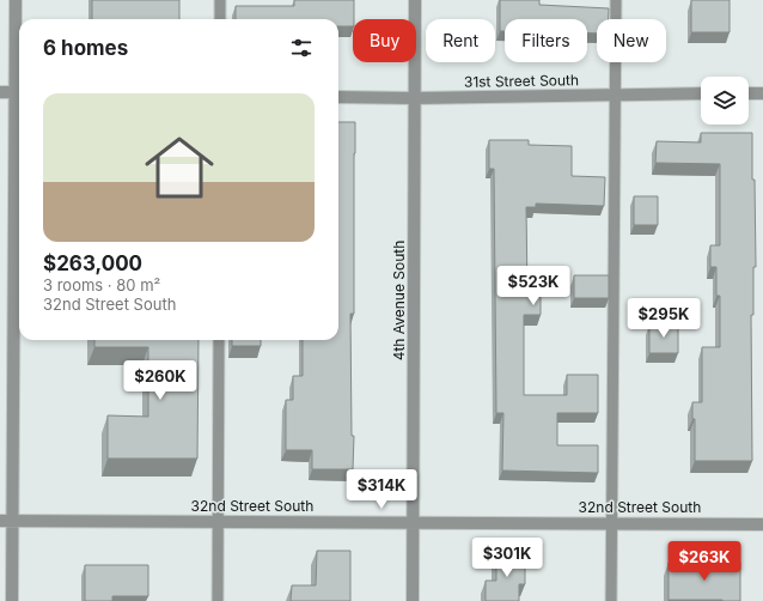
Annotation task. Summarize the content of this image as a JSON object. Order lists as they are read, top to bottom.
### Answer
{
  "streets": {
    "street": ["31st Street South", "4th Avenue South", "32nd Street South"]
  },
  "crossings": [
    ["31st Street South", "4th Avenue South"],
    ["4th Avenue South", "32nd Street South"]
  ],
  "page": {
    "chip": [
      "Buy",
      "Rent",
      "Filters",
      "New"
    ],
    "heading": "6 homes",
    "list": [
      {
        "name": "$263,000",
        "note": "3 rooms · 80 m² · 32nd Street South"
      }
    ],
    "price": [
      "$523K",
      "$295K",
      "$260K",
      "$314K",
      "$301K",
      "$263K"
    ]
  }
}
